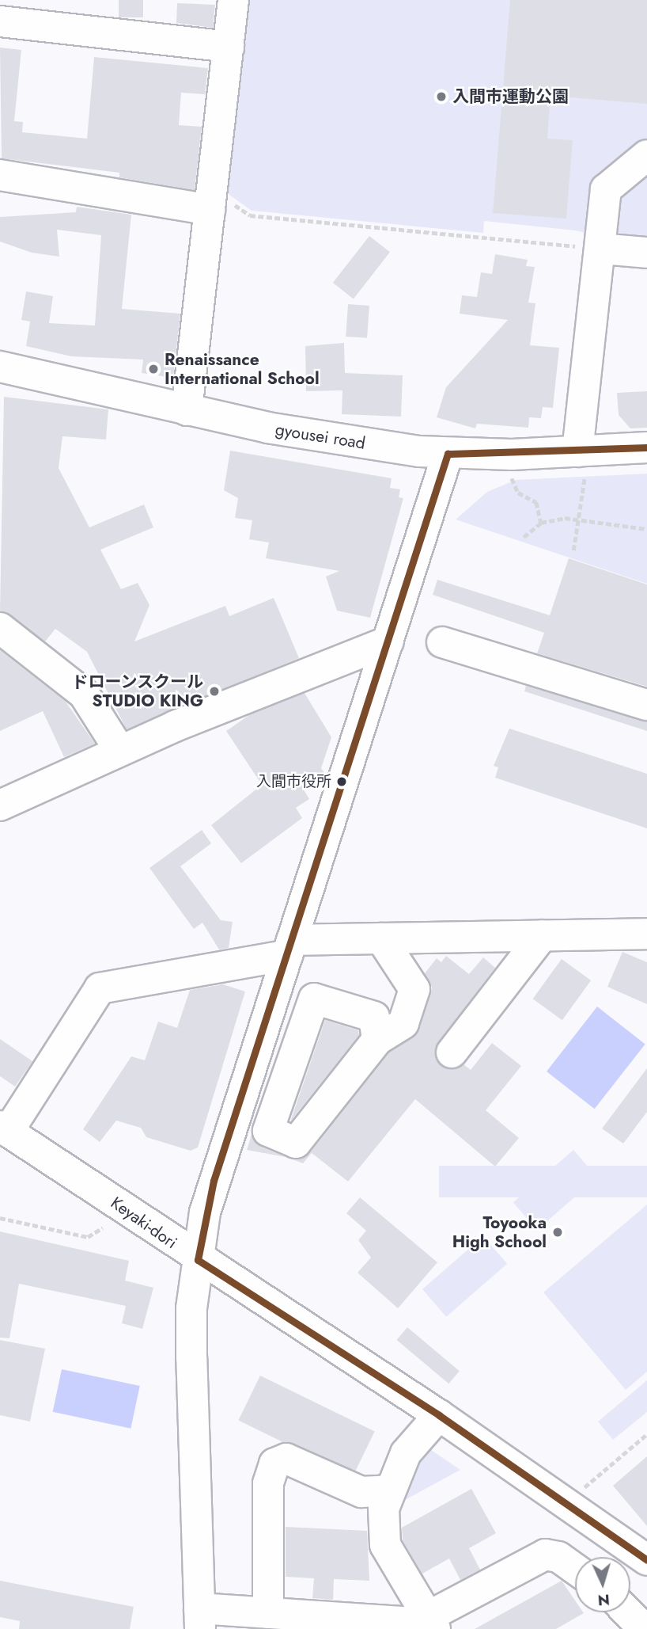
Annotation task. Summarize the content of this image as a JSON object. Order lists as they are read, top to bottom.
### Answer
{
  "streets": {
    "main road": ["gyousei road", "Keyaki-dori"]
  },
  "places": [
    "入間市運動公園",
    "Renaissance International School",
    "ドローンスクール STUDIO KING",
    "入間市役所",
    "Toyooka High School"
  ],
  "north": "bottom"
}
